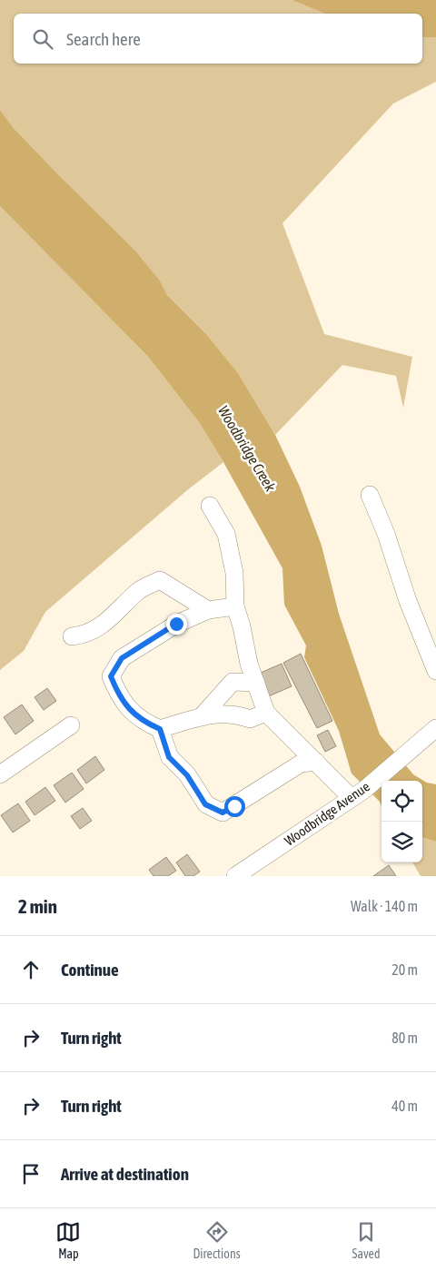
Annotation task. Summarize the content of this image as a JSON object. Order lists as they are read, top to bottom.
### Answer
{
  "streets": {
    "street": ["Woodbridge Avenue"]
  },
  "water": ["Woodbridge Creek"],
  "page": {
    "search": "Search here",
    "heading": ["2 min", "Walk · 140 m"],
    "list": [
      ["Continue", "20 m"],
      ["Turn right", "80 m"],
      ["Turn right", "40 m"],
      "Arrive at destination"
    ],
    "nav": ["Map", "Directions", "Saved"]
  }
}
